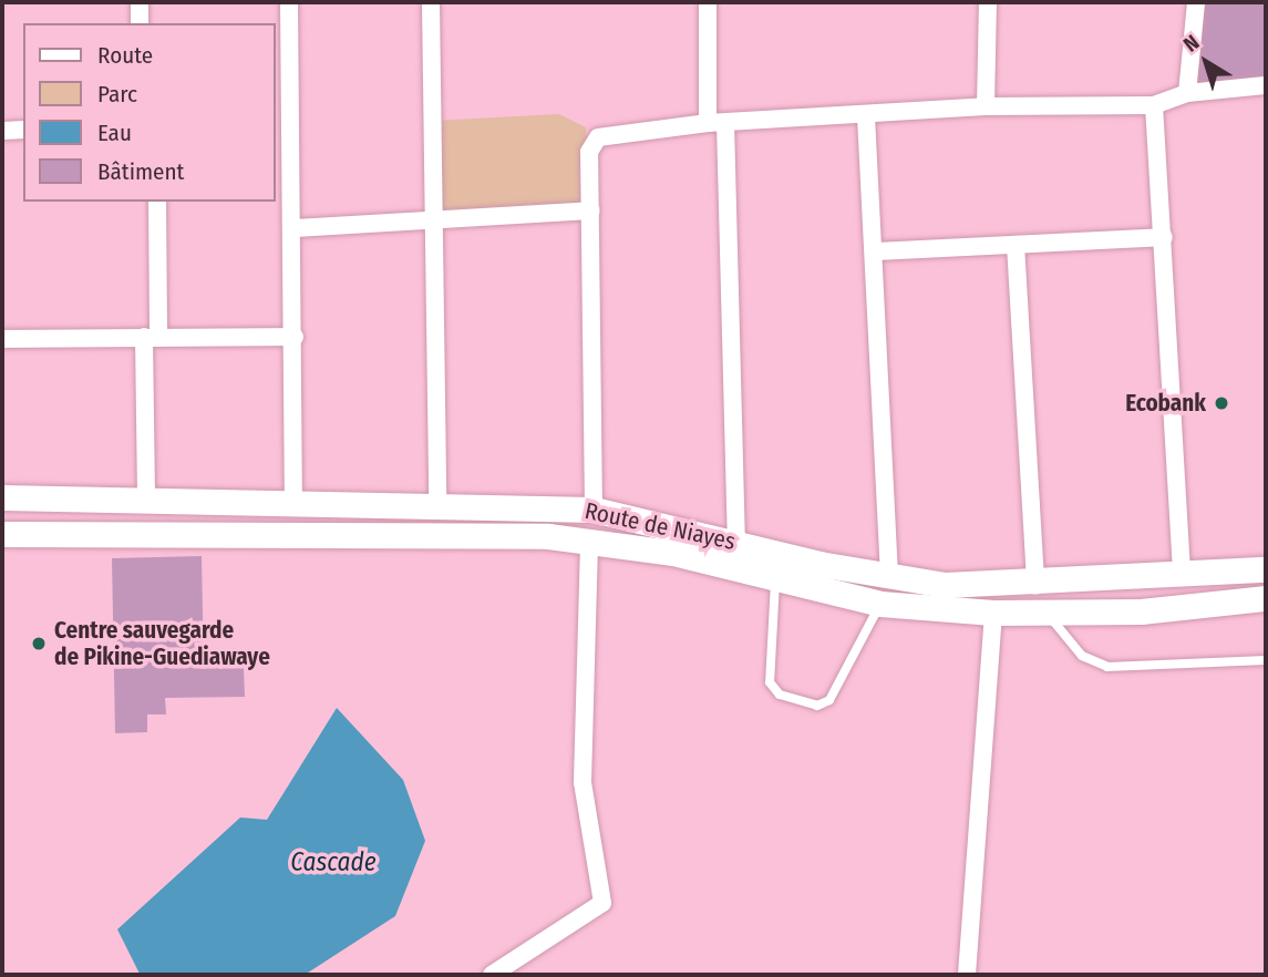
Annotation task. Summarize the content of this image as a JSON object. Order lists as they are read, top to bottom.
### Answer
{
  "streets": {
    "main road": ["Route de Niayes"]
  },
  "water": ["Cascade"],
  "places": ["Ecobank", "Centre sauvegarde de Pikine-Guediawaye"],
  "legend": [
    "Route",
    "Parc",
    "Eau",
    "Bâtiment"
  ],
  "north": "top left"
}
